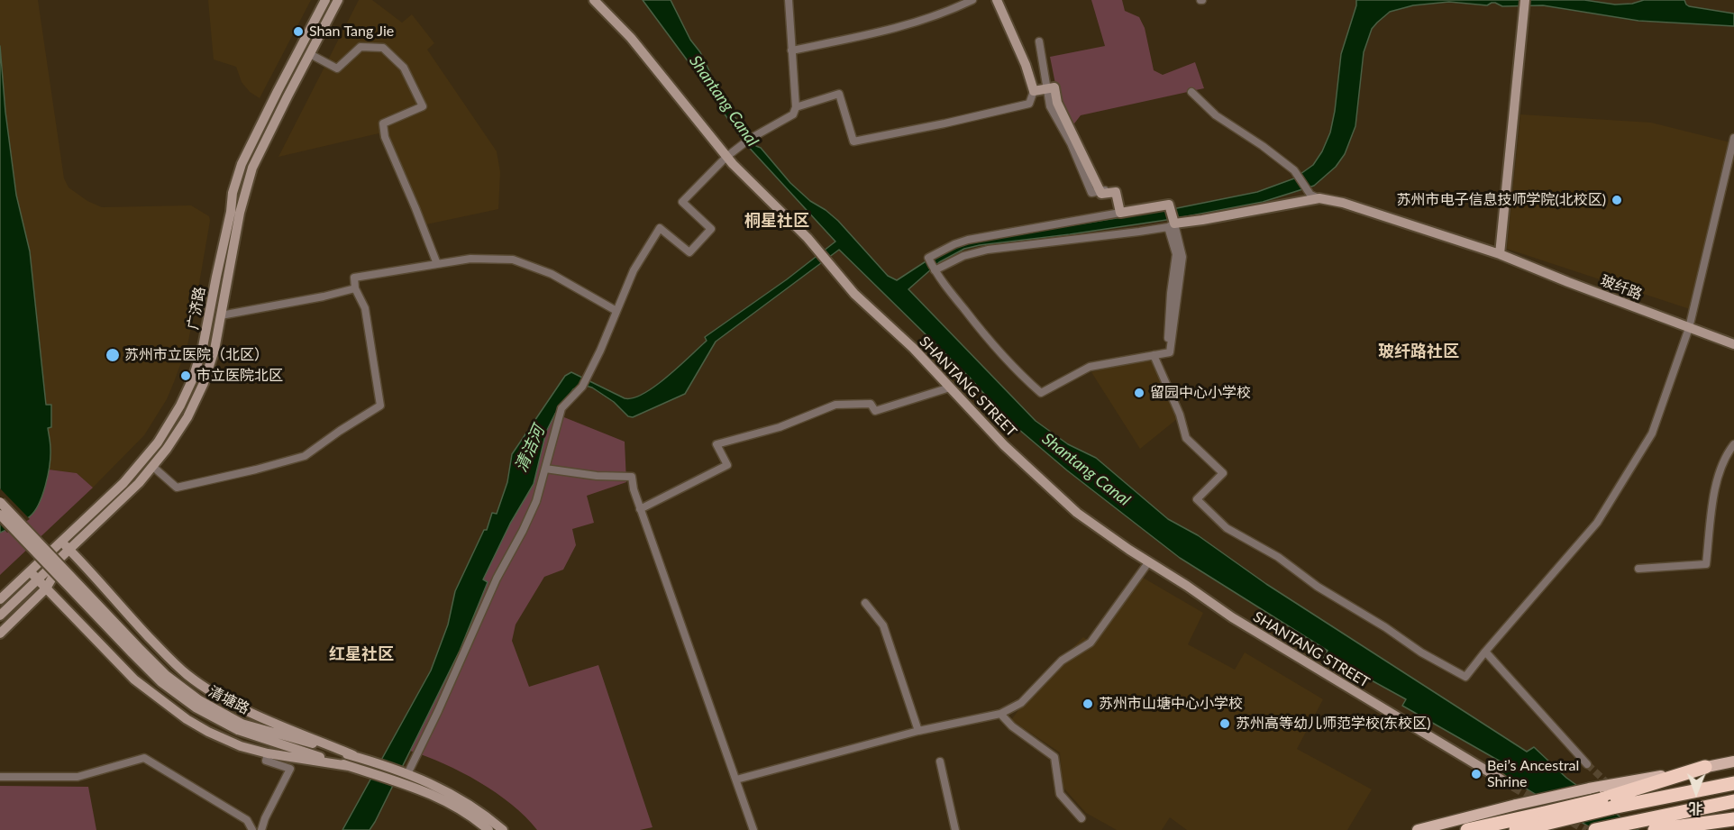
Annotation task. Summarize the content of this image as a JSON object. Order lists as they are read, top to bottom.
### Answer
{
  "streets": {
    "main road": [
      "玻纤路",
      "广济路",
      "SHANTANG STREET",
      "清塘路"
    ]
  },
  "districts": ["桐星社区", "玻纤路社区", "红星社区"],
  "water": ["Shantang Canal", "清洁河"],
  "places": [
    "Shan Tang Jie",
    "苏州市电子信息技师学院(北校区)",
    "苏州市立医院（北区）",
    "市立医院北区",
    "留园中心小学校",
    "苏州市山塘中心小学校",
    "苏州高等幼儿师范学校(东校区)",
    "Bei’s Ancestral Shrine"
  ],
  "north": "bottom"
}
